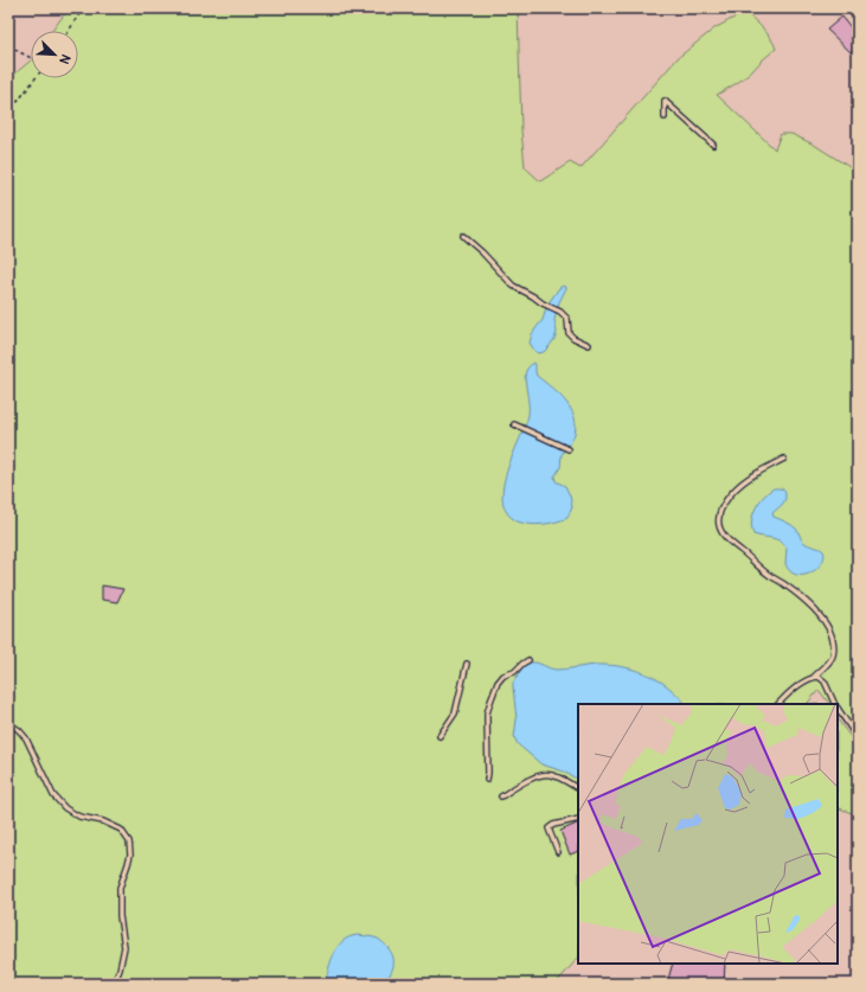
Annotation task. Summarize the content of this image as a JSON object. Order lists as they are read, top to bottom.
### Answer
{
  "north": "bottom right"
}
